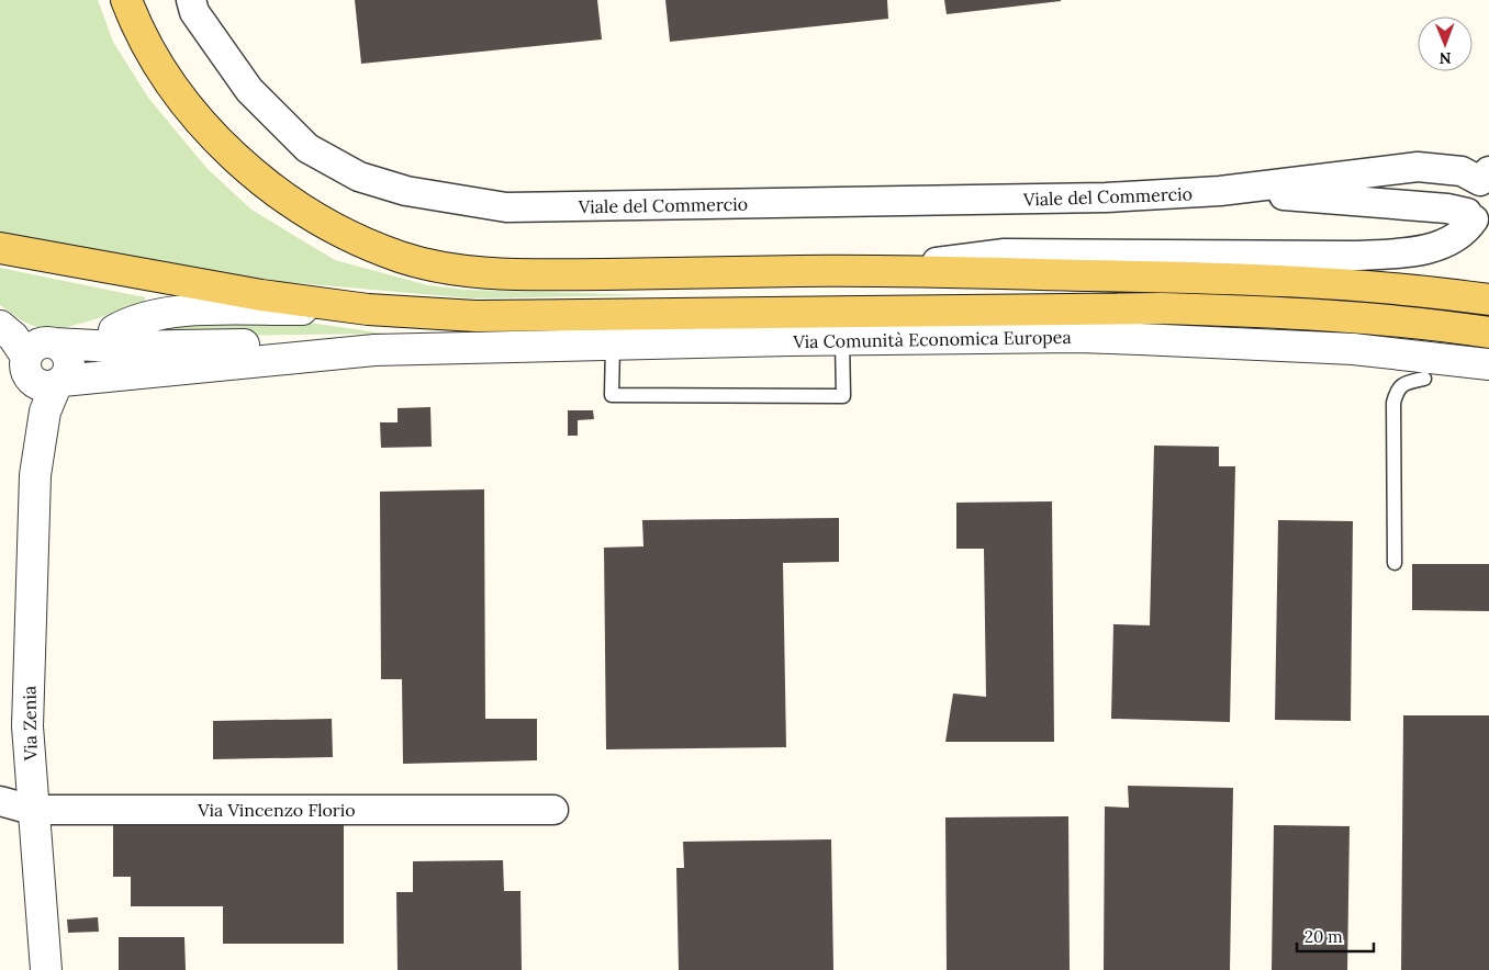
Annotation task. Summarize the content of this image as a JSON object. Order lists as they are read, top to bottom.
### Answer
{
  "streets": {
    "street": [
      "Viale del Commercio",
      "Via Comunità Economica Europea",
      "Via Zenia",
      "Via Vincenzo Florio"
    ]
  },
  "crossings": [
    ["Via Zenia", "Via Vincenzo Florio"]
  ],
  "scale_bar": "20 m",
  "north": "bottom"
}
